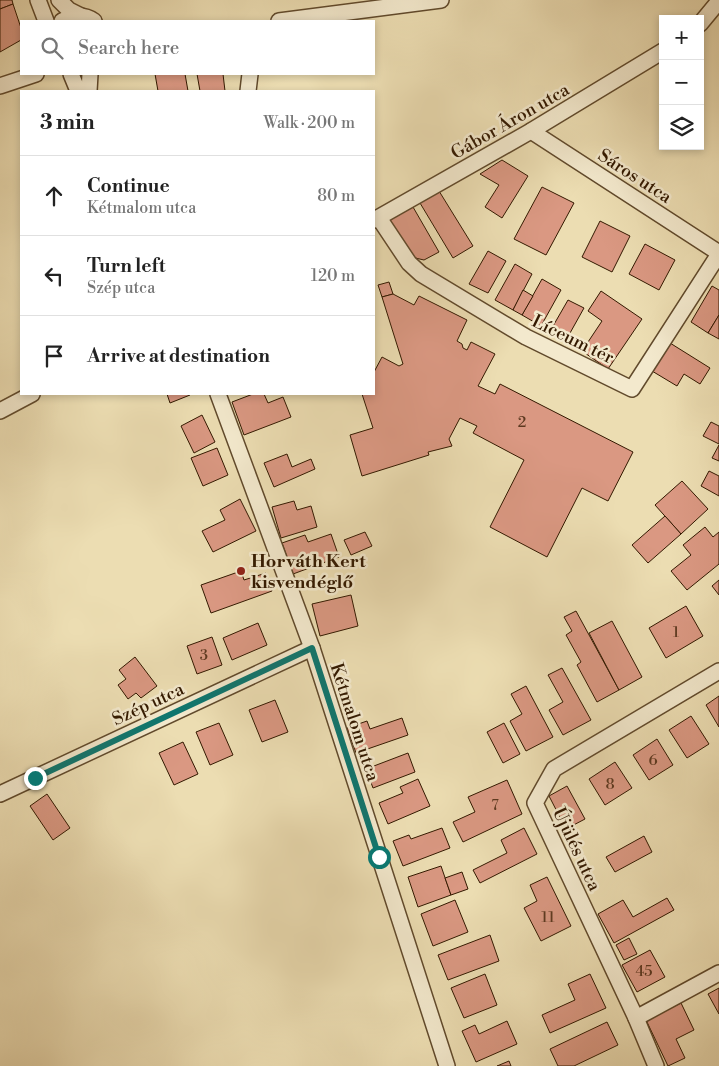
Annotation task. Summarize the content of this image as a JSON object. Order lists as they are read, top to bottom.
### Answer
{
  "streets": {
    "street": [
      "Gábor Áron utca",
      "Sáros utca",
      "Líceum tér",
      "Szép utca",
      "Kétmalom utca",
      "Újülés utca"
    ]
  },
  "crossings": [
    ["Gábor Áron utca", "Sáros utca"],
    ["Gábor Áron utca", "Líceum tér"],
    ["Sáros utca", "Líceum tér"],
    ["Szép utca", "Kétmalom utca"]
  ],
  "places": ["Horváth Kert kisvendéglő"],
  "house_numbers": [
    "2",
    "1",
    "3",
    "6",
    "8",
    "7",
    "11",
    "45"
  ],
  "page": {
    "map_buttons": ["+", "−"],
    "search": "Search here",
    "heading": ["3 min", "Walk · 200 m"],
    "list": [
      ["Continue", "Kétmalom utca", "80 m"],
      ["Turn left", "Szép utca", "120 m"],
      "Arrive at destination"
    ]
  }
}
